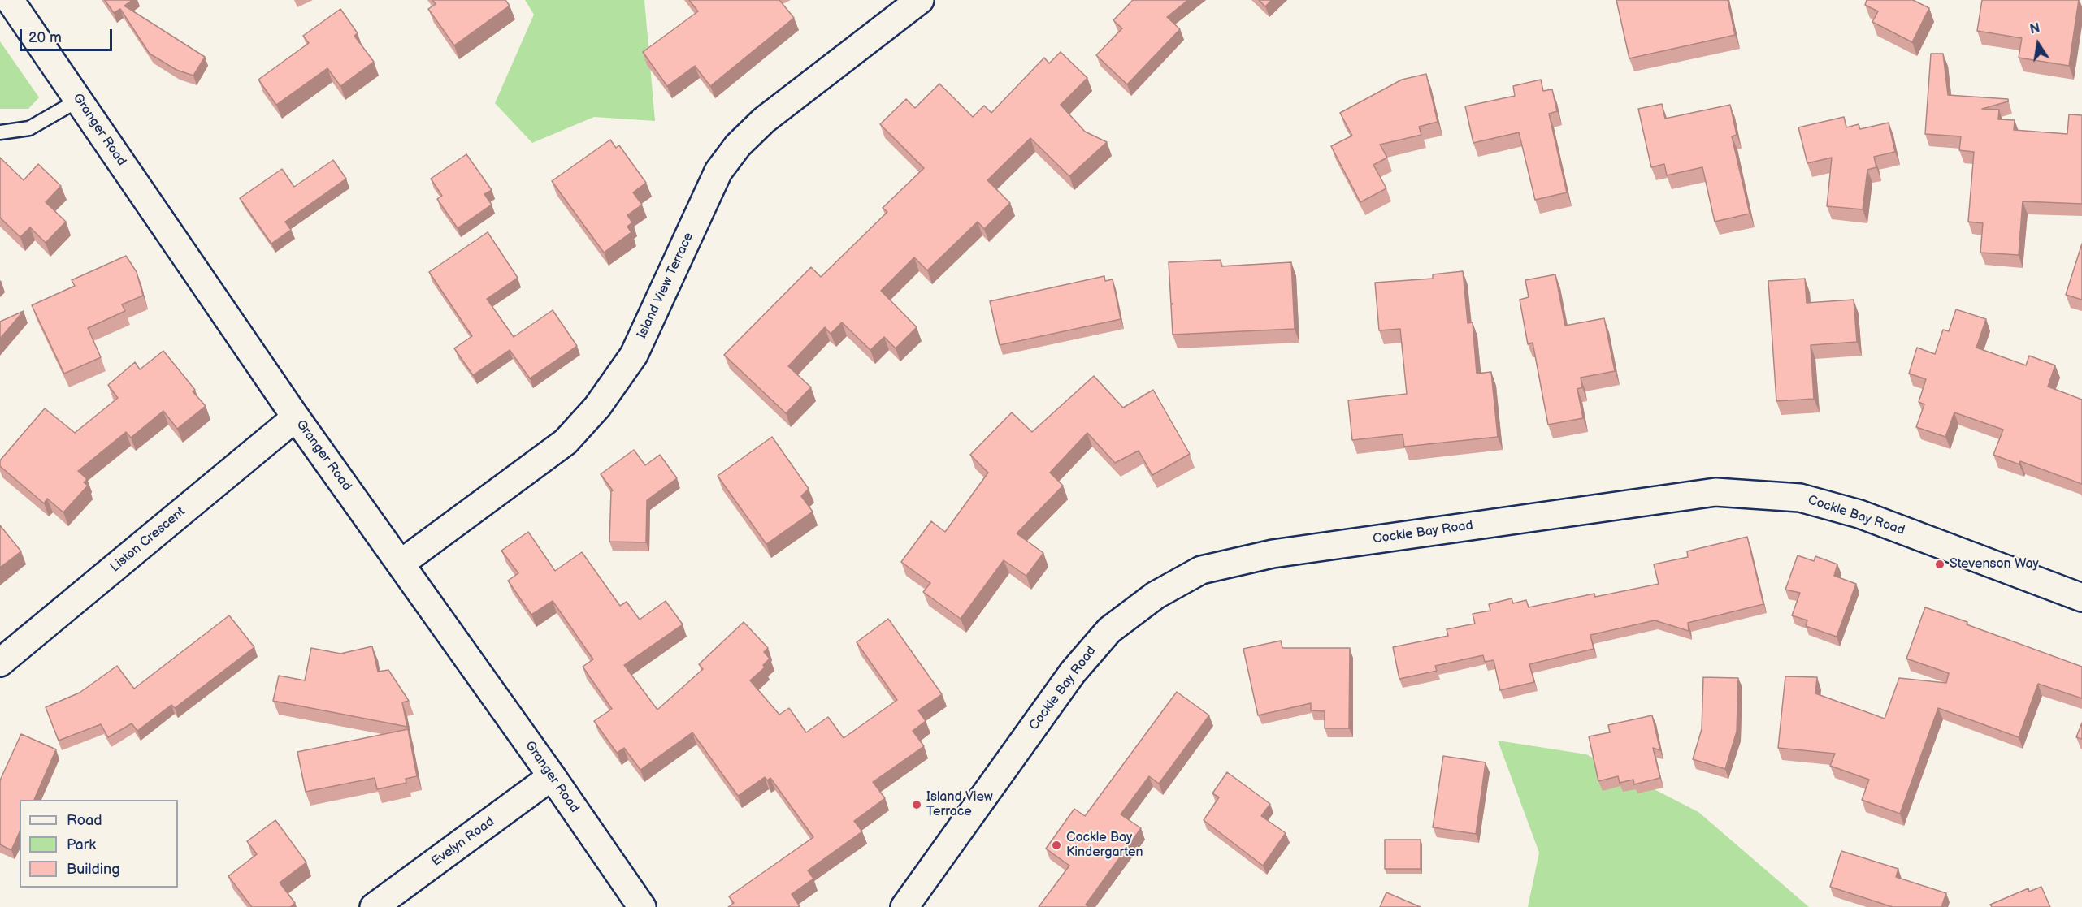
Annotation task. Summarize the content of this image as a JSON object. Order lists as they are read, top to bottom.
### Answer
{
  "streets": {
    "street": [
      "Granger Road",
      "Island View Terrace",
      "Cockle Bay Road",
      "Liston Crescent",
      "Evelyn Road"
    ]
  },
  "crossings": [
    ["Granger Road", "Island View Terrace"],
    ["Granger Road", "Liston Crescent"],
    ["Granger Road", "Evelyn Road"]
  ],
  "places": ["Stevenson Way", "Island View Terrace", "Cockle Bay Kindergarten"],
  "legend": ["Road", "Park", "Building"],
  "scale_bar": "20 m",
  "north": "top"
}
